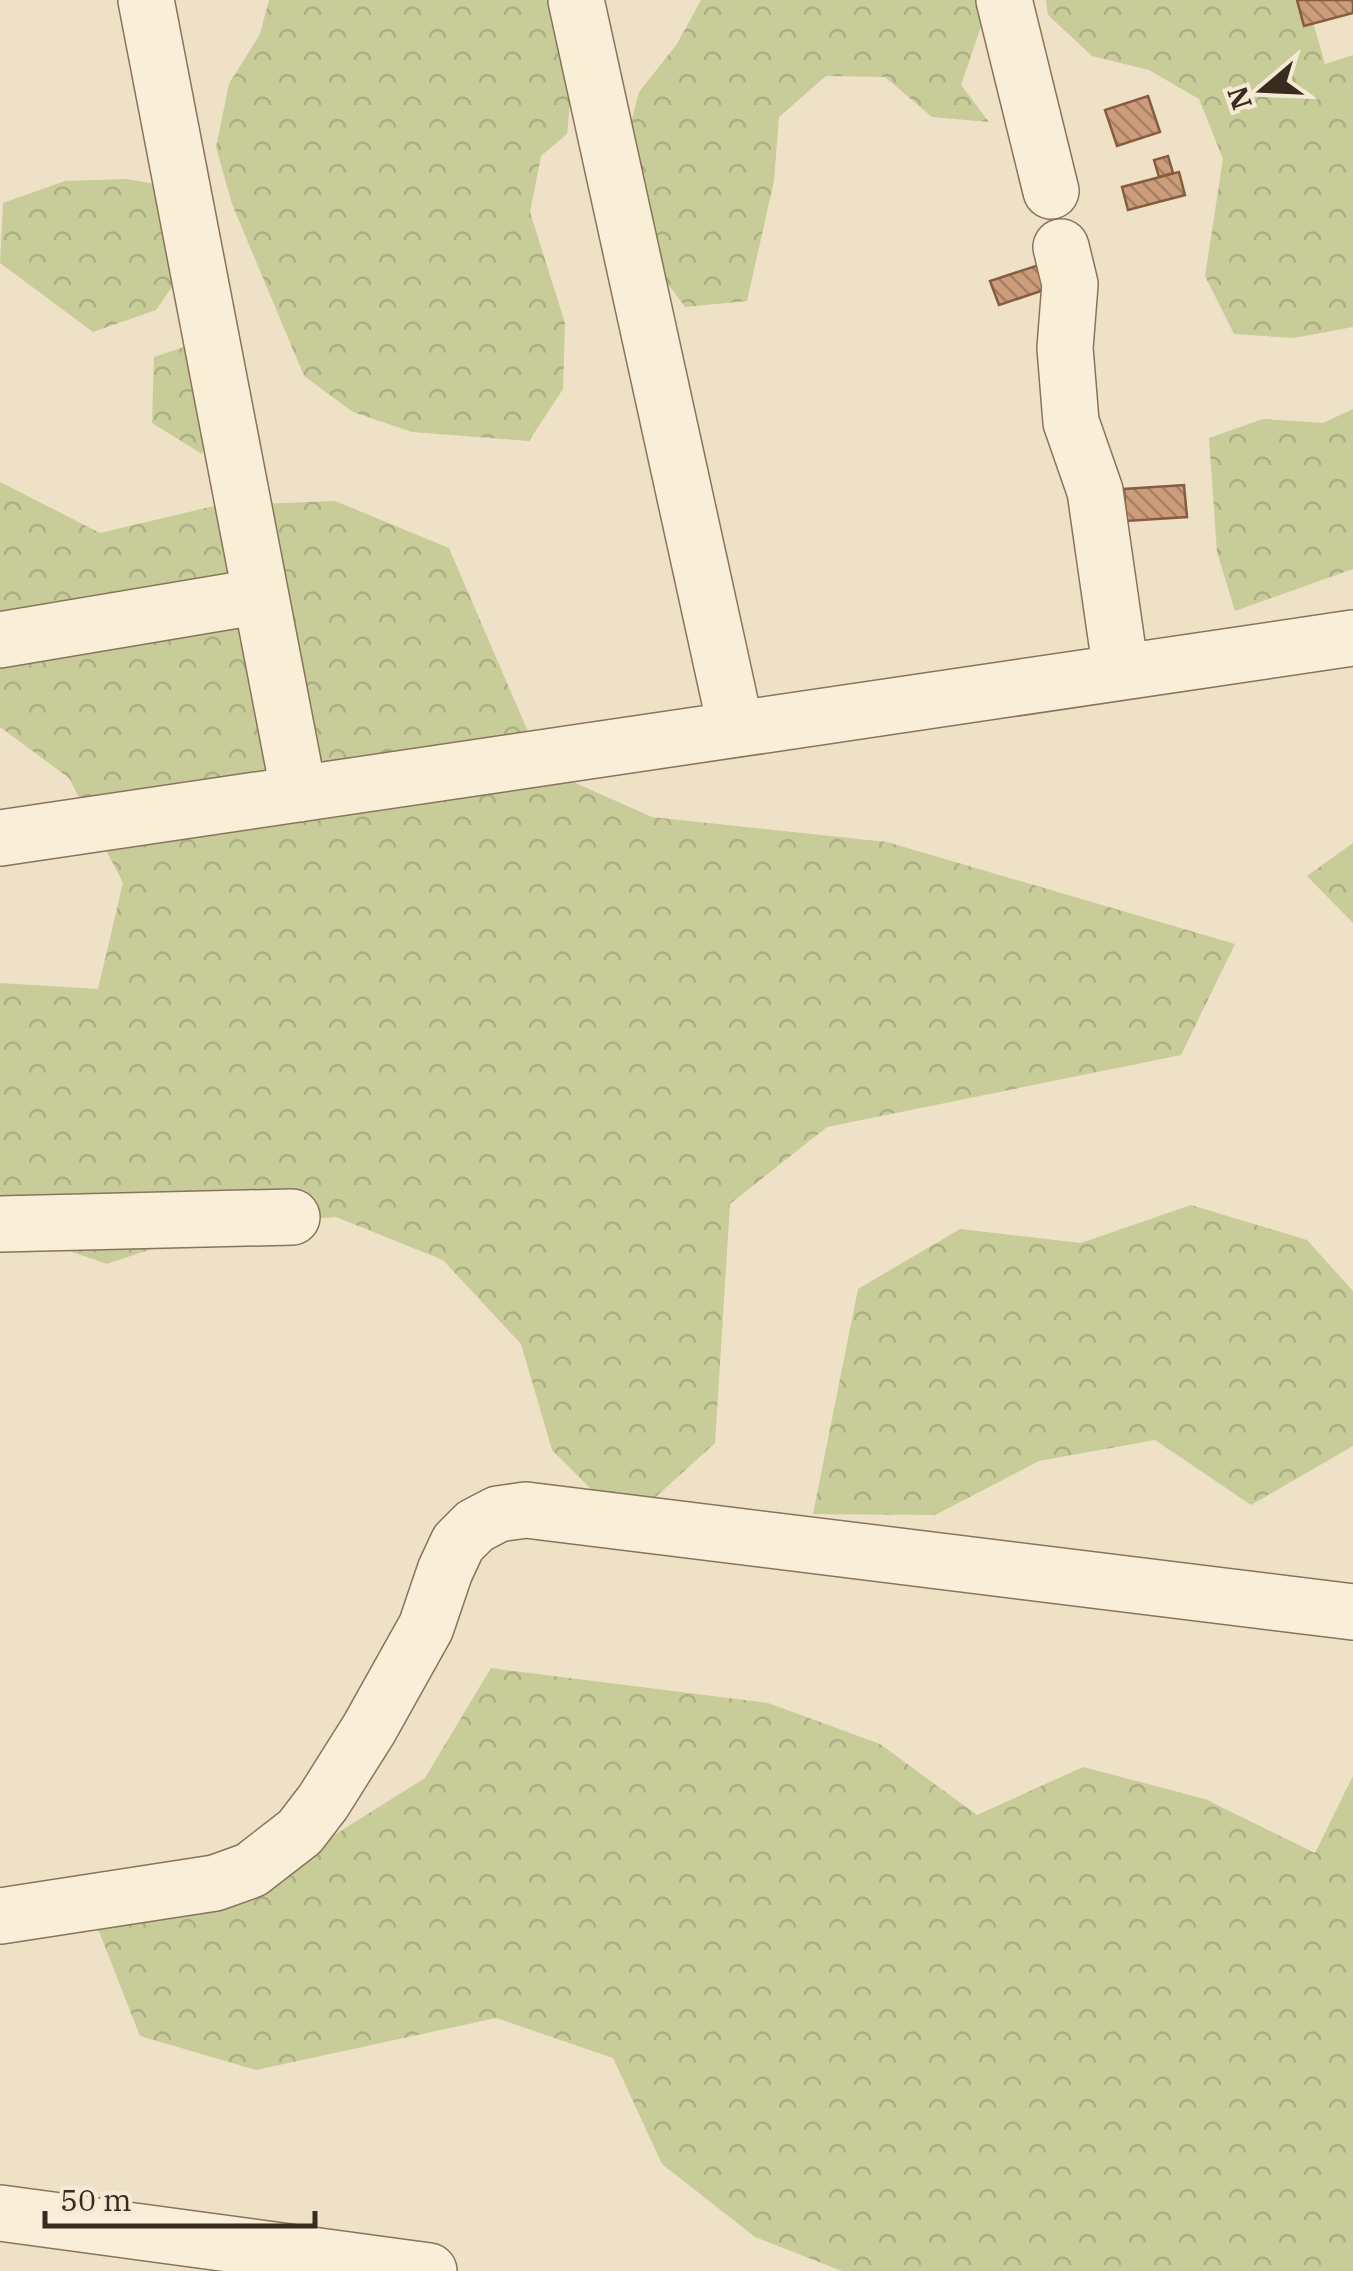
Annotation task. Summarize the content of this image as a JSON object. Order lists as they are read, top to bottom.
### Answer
{
  "scale_bar": "50 m",
  "north": "left"
}
